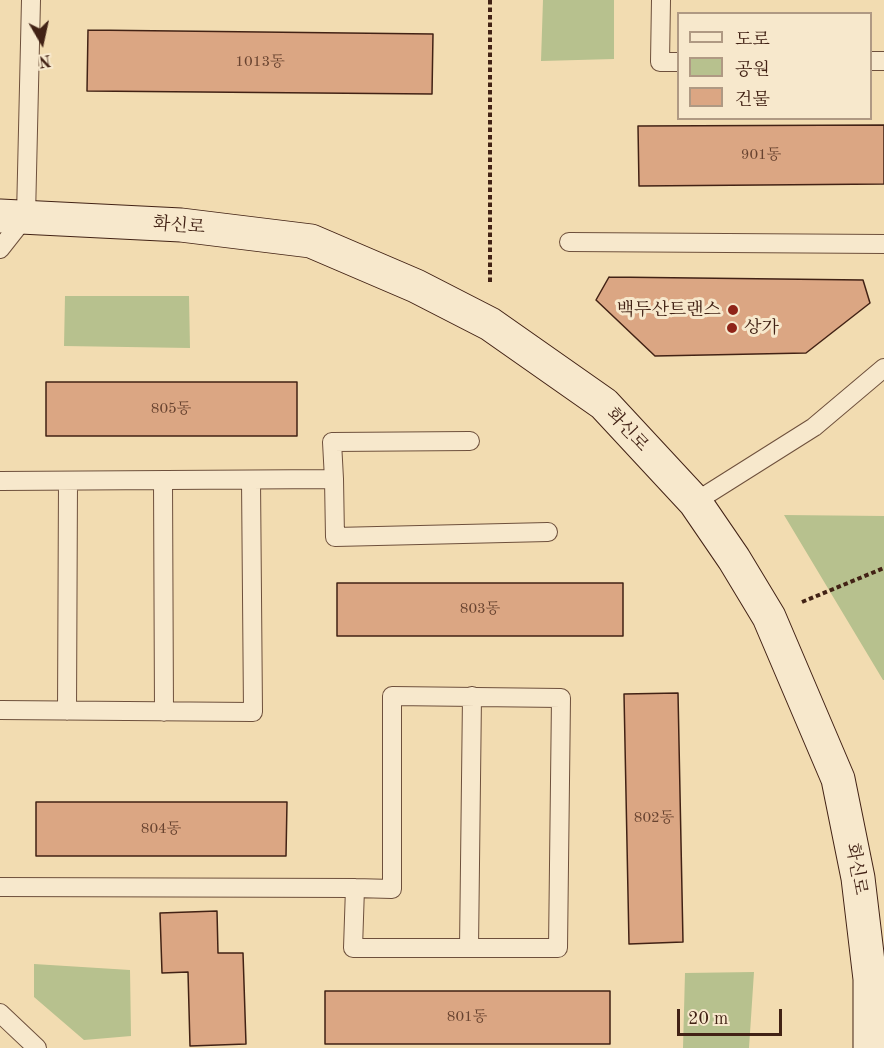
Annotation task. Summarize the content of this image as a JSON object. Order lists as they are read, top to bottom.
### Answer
{
  "streets": {
    "main road": ["화신로"]
  },
  "places": ["백두산트랜스", "상가"],
  "house_numbers": [
    "1013동",
    "901동",
    "805동",
    "803동",
    "802동",
    "804동",
    "801동"
  ],
  "legend": ["도로", "공원", "건물"],
  "scale_bar": "20 m",
  "north": "bottom"
}
